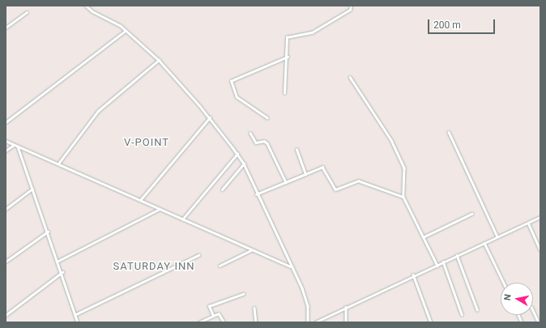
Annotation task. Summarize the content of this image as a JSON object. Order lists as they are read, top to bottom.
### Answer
{
  "districts": ["V-POINT", "SATURDAY INN"],
  "scale_bar": "200 m",
  "north": "left"
}
